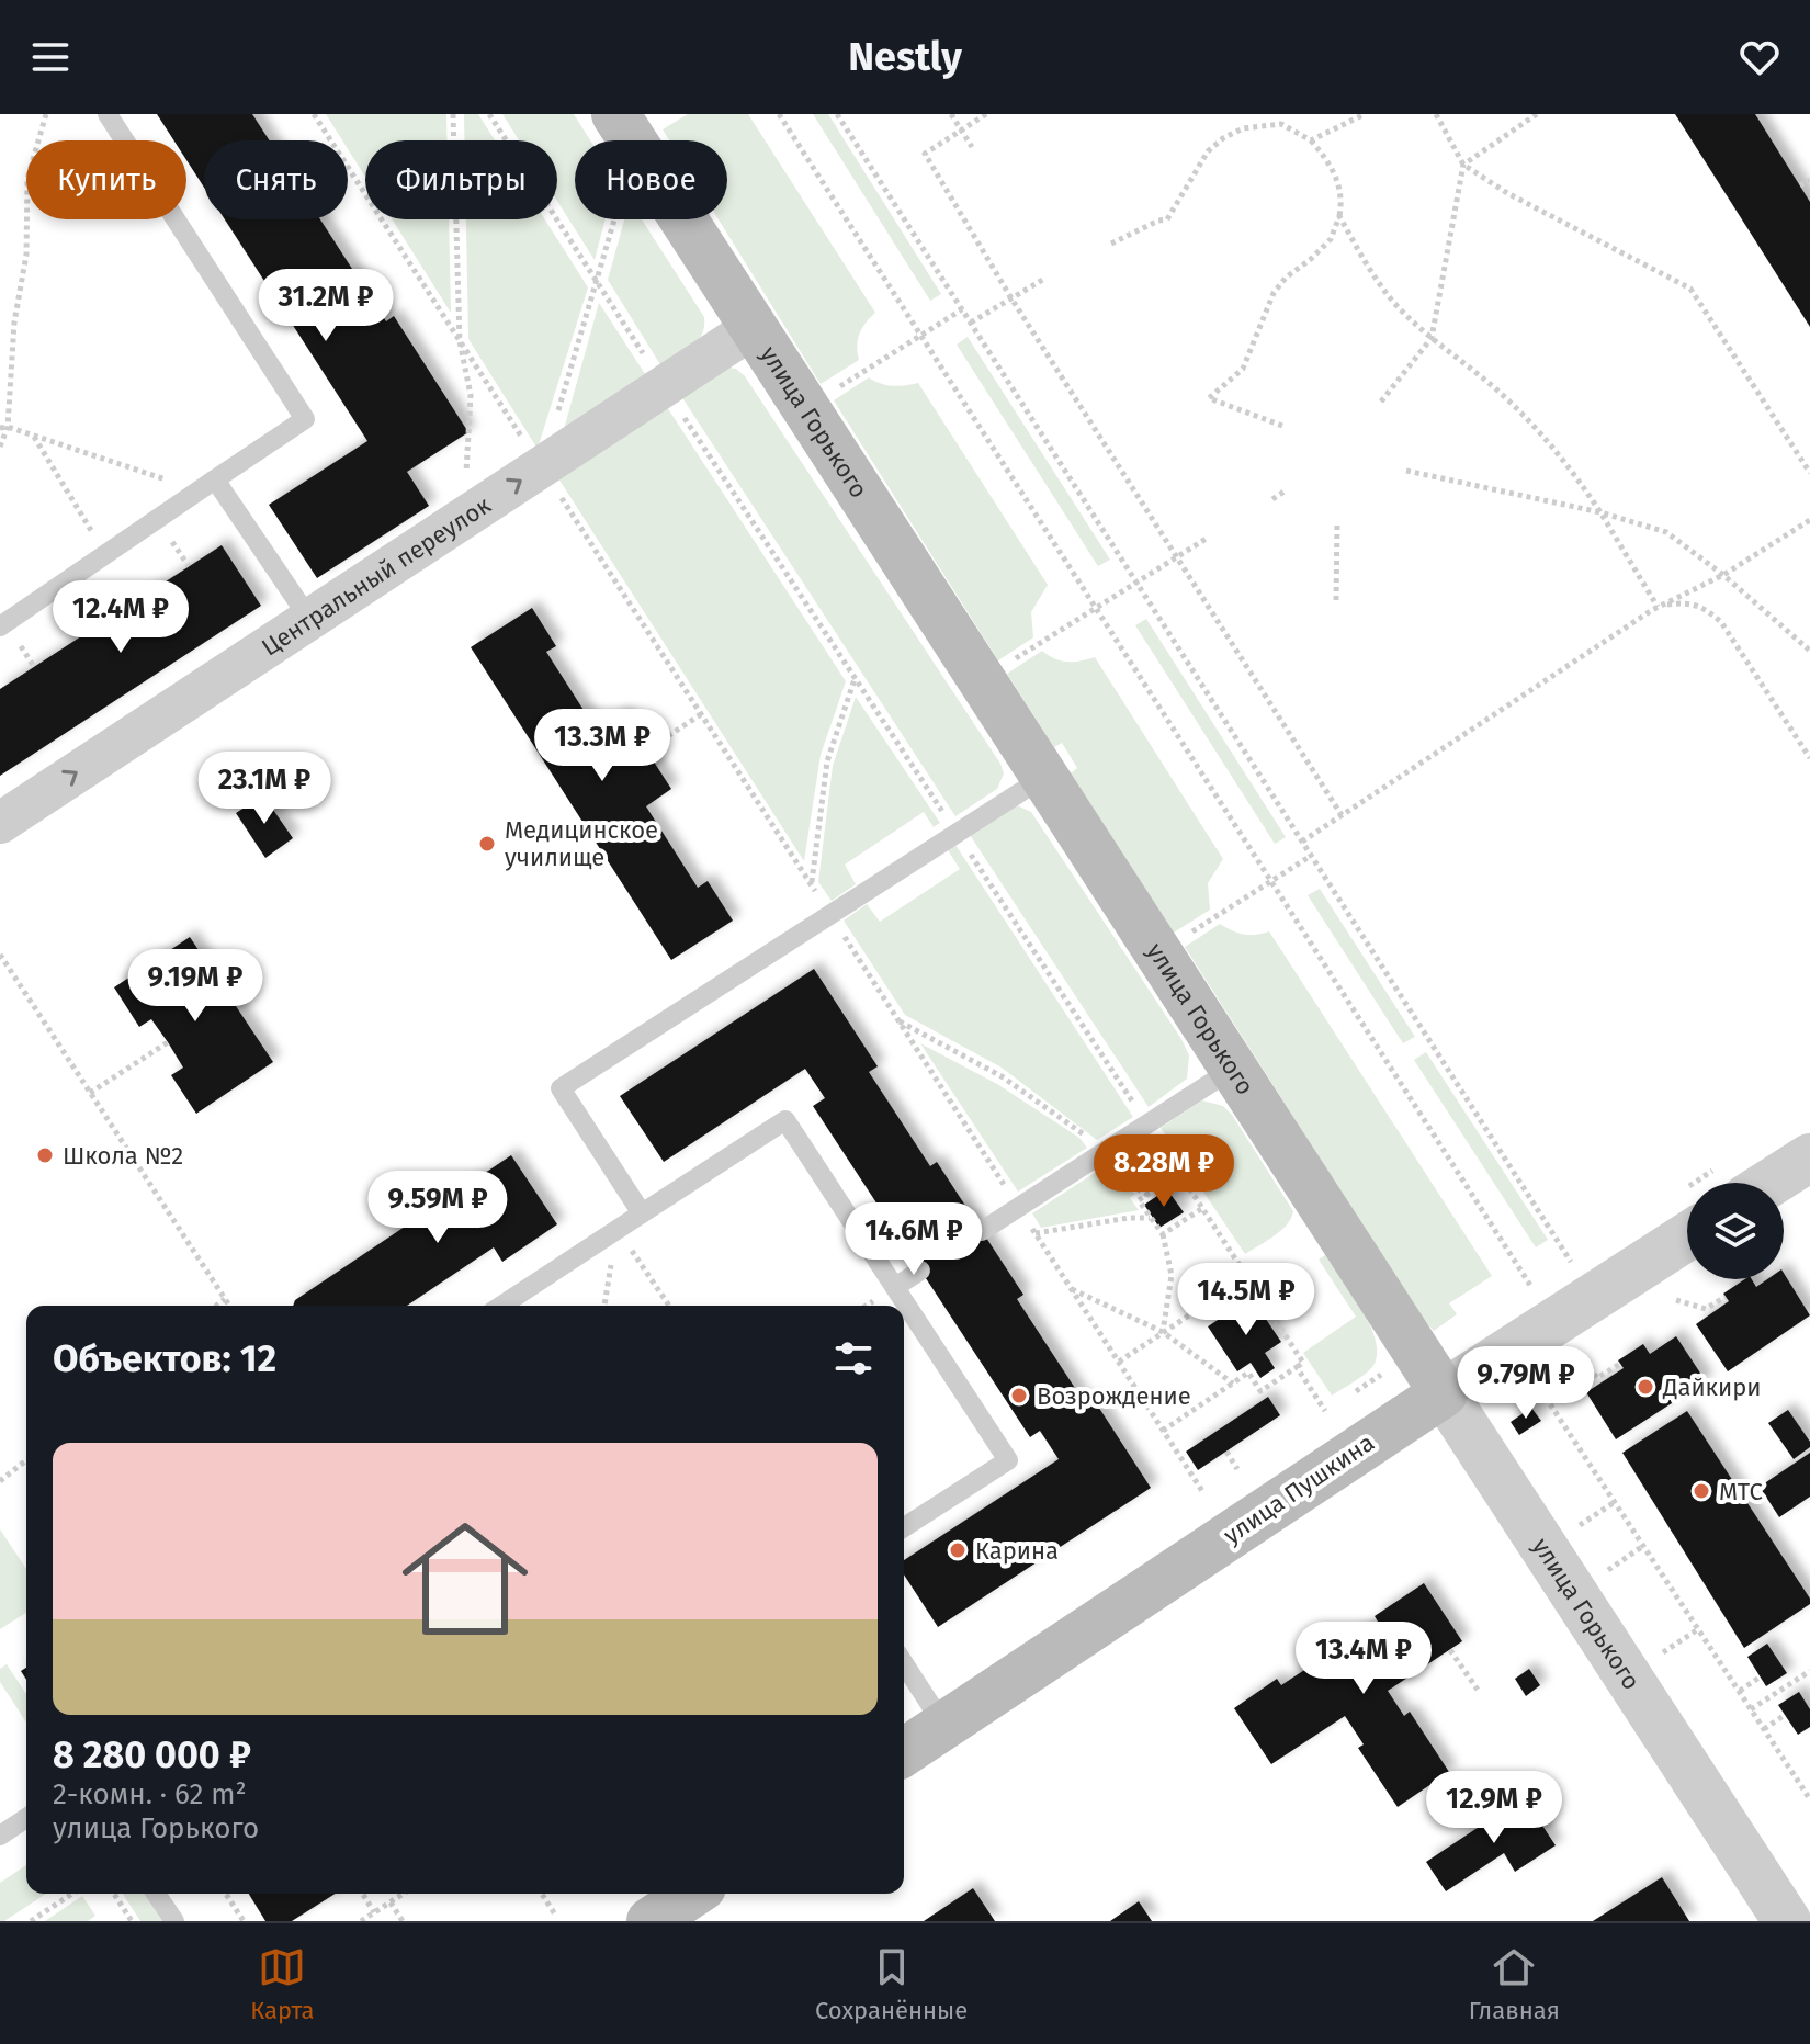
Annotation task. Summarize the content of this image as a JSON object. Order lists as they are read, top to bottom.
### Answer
{
  "streets": {
    "main road": ["улица Горького", "улица Пушкина"],
    "street": ["Центральный переулок"]
  },
  "crossings": [
    ["улица Горького", "Центральный переулок"],
    ["улица Горького", "улица Пушкина"]
  ],
  "one_way": ["Центральный переулок"],
  "places": [
    "Медицинское училище",
    "Школа №2",
    "Дайкири",
    "Возрождение",
    "МТС",
    "Карина"
  ],
  "page": {
    "header": "Nestly",
    "chip": [
      "Купить",
      "Снять",
      "Фильтры",
      "Новое"
    ],
    "price": [
      "31.2M ₽",
      "12.4M ₽",
      "13.3M ₽",
      "23.1M ₽",
      "9.19M ₽",
      "8.28M ₽",
      "9.59M ₽",
      "14.6M ₽",
      "14.5M ₽",
      "9.79M ₽",
      "13.4M ₽",
      "12.9M ₽"
    ],
    "heading": "Объектов: 12",
    "list": [
      {
        "name": "8 280 000 ₽",
        "note": "2-комн. · 62 m² · улица Горького"
      }
    ],
    "tabs": ["Карта", "Сохранённые", "Главная"]
  }
}
